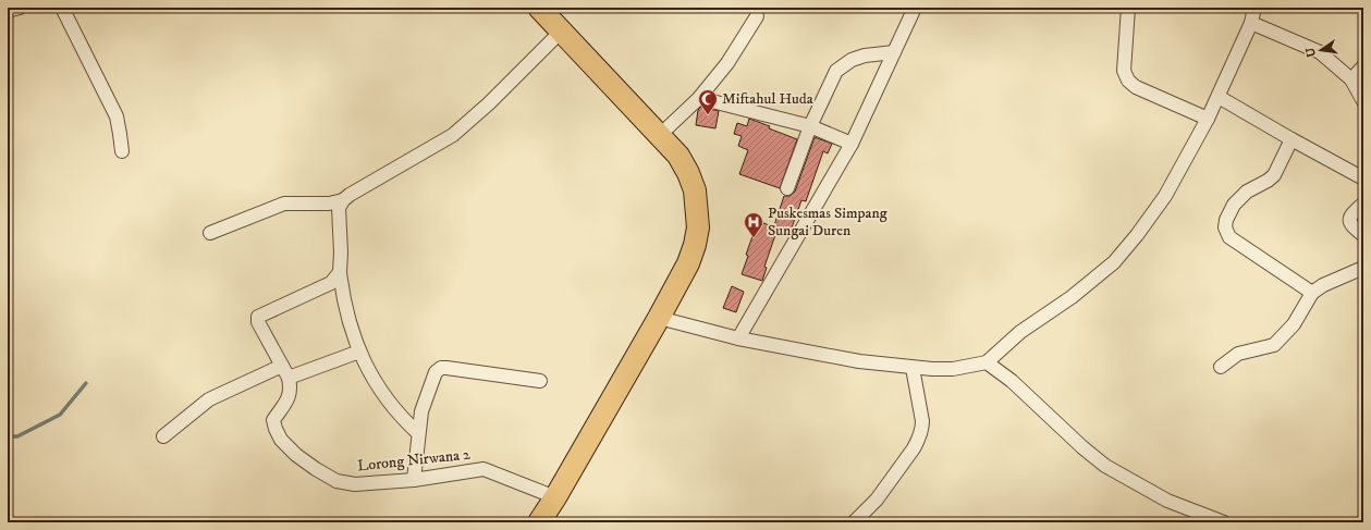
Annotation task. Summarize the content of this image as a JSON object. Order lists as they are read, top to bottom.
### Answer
{
  "streets": {
    "street": ["Lorong Nirwana 2"]
  },
  "places": {
    "mosque": ["Miftahul Huda"],
    "hospital": ["Puskesmas Simpang Sungai Duren"]
  },
  "north": "left"
}
